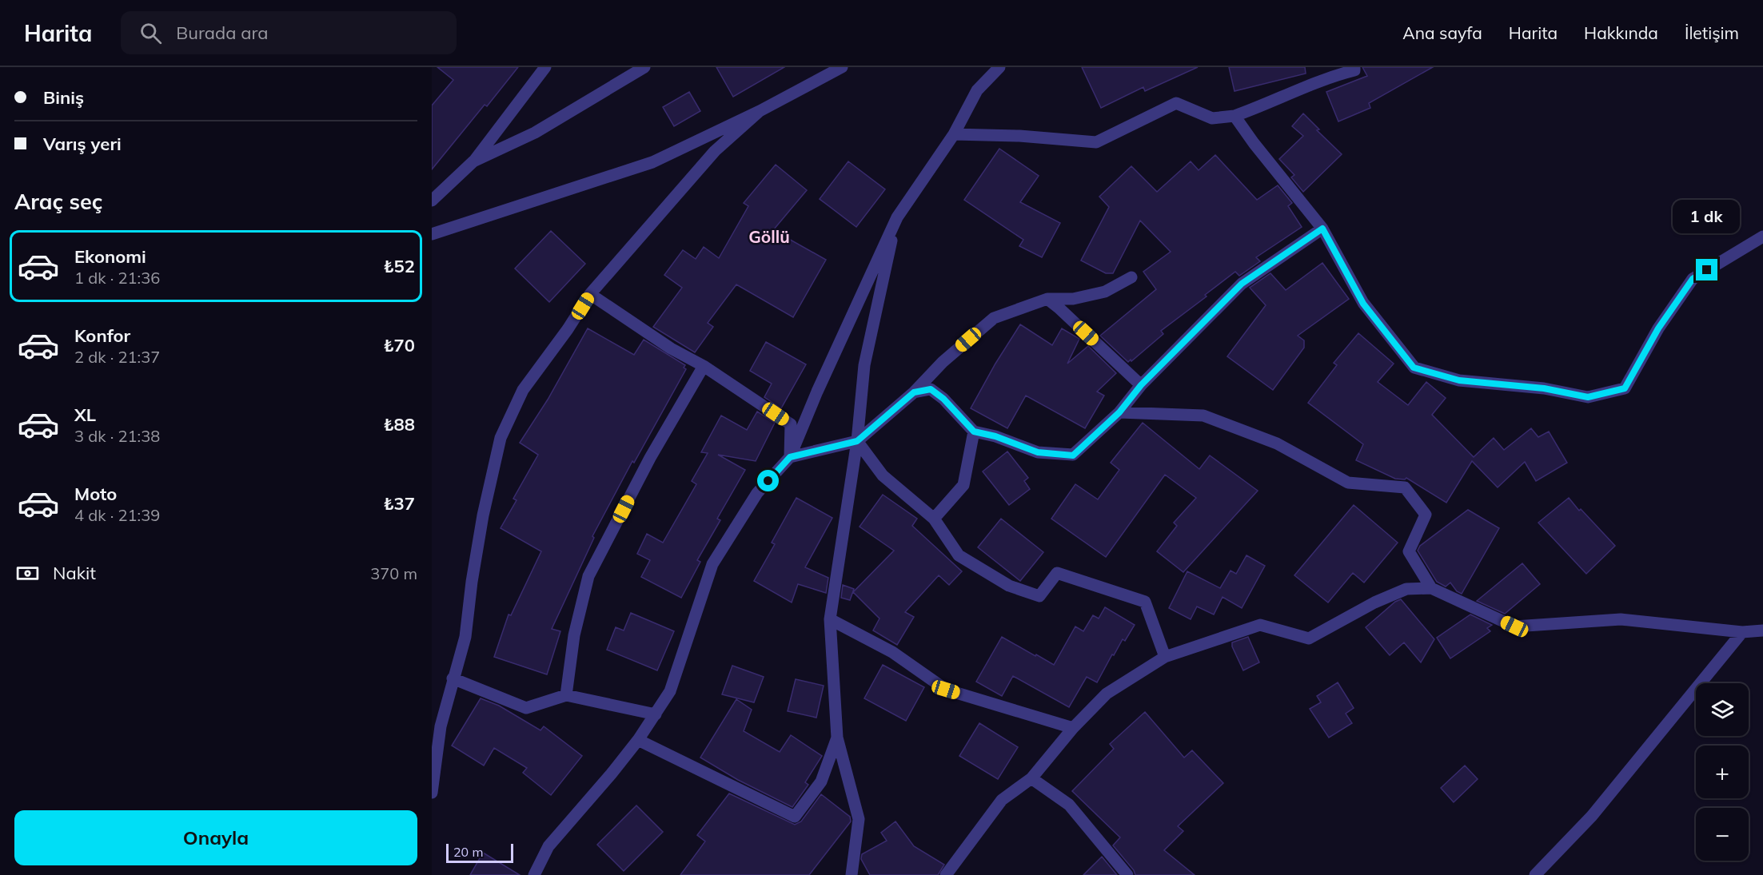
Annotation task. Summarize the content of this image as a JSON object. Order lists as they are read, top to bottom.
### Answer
{
  "districts": ["Göllü"],
  "scale_bar": "20 m",
  "page": {
    "header": "Harita",
    "search": "Burada ara",
    "nav": [
      "Ana sayfa",
      "Harita",
      "Hakkında",
      "İletişim"
    ],
    "banner": ["Biniş", "Varış yeri"],
    "heading": "Araç seç",
    "bubble": "1 dk",
    "list": [
      {
        "name": "Ekonomi",
        "note": "1 dk · 21:36",
        "value": "₺52"
      },
      {
        "name": "Konfor",
        "note": "2 dk · 21:37",
        "value": "₺70"
      },
      {
        "name": "XL",
        "note": "3 dk · 21:38",
        "value": "₺88"
      },
      {
        "name": "Moto",
        "note": "4 dk · 21:39",
        "value": "₺37"
      }
    ],
    "pay": ["Nakit", "370 m"],
    "map_buttons": ["+", "−"],
    "buttons": "Onayla",
    "scale": "20 m"
  }
}
